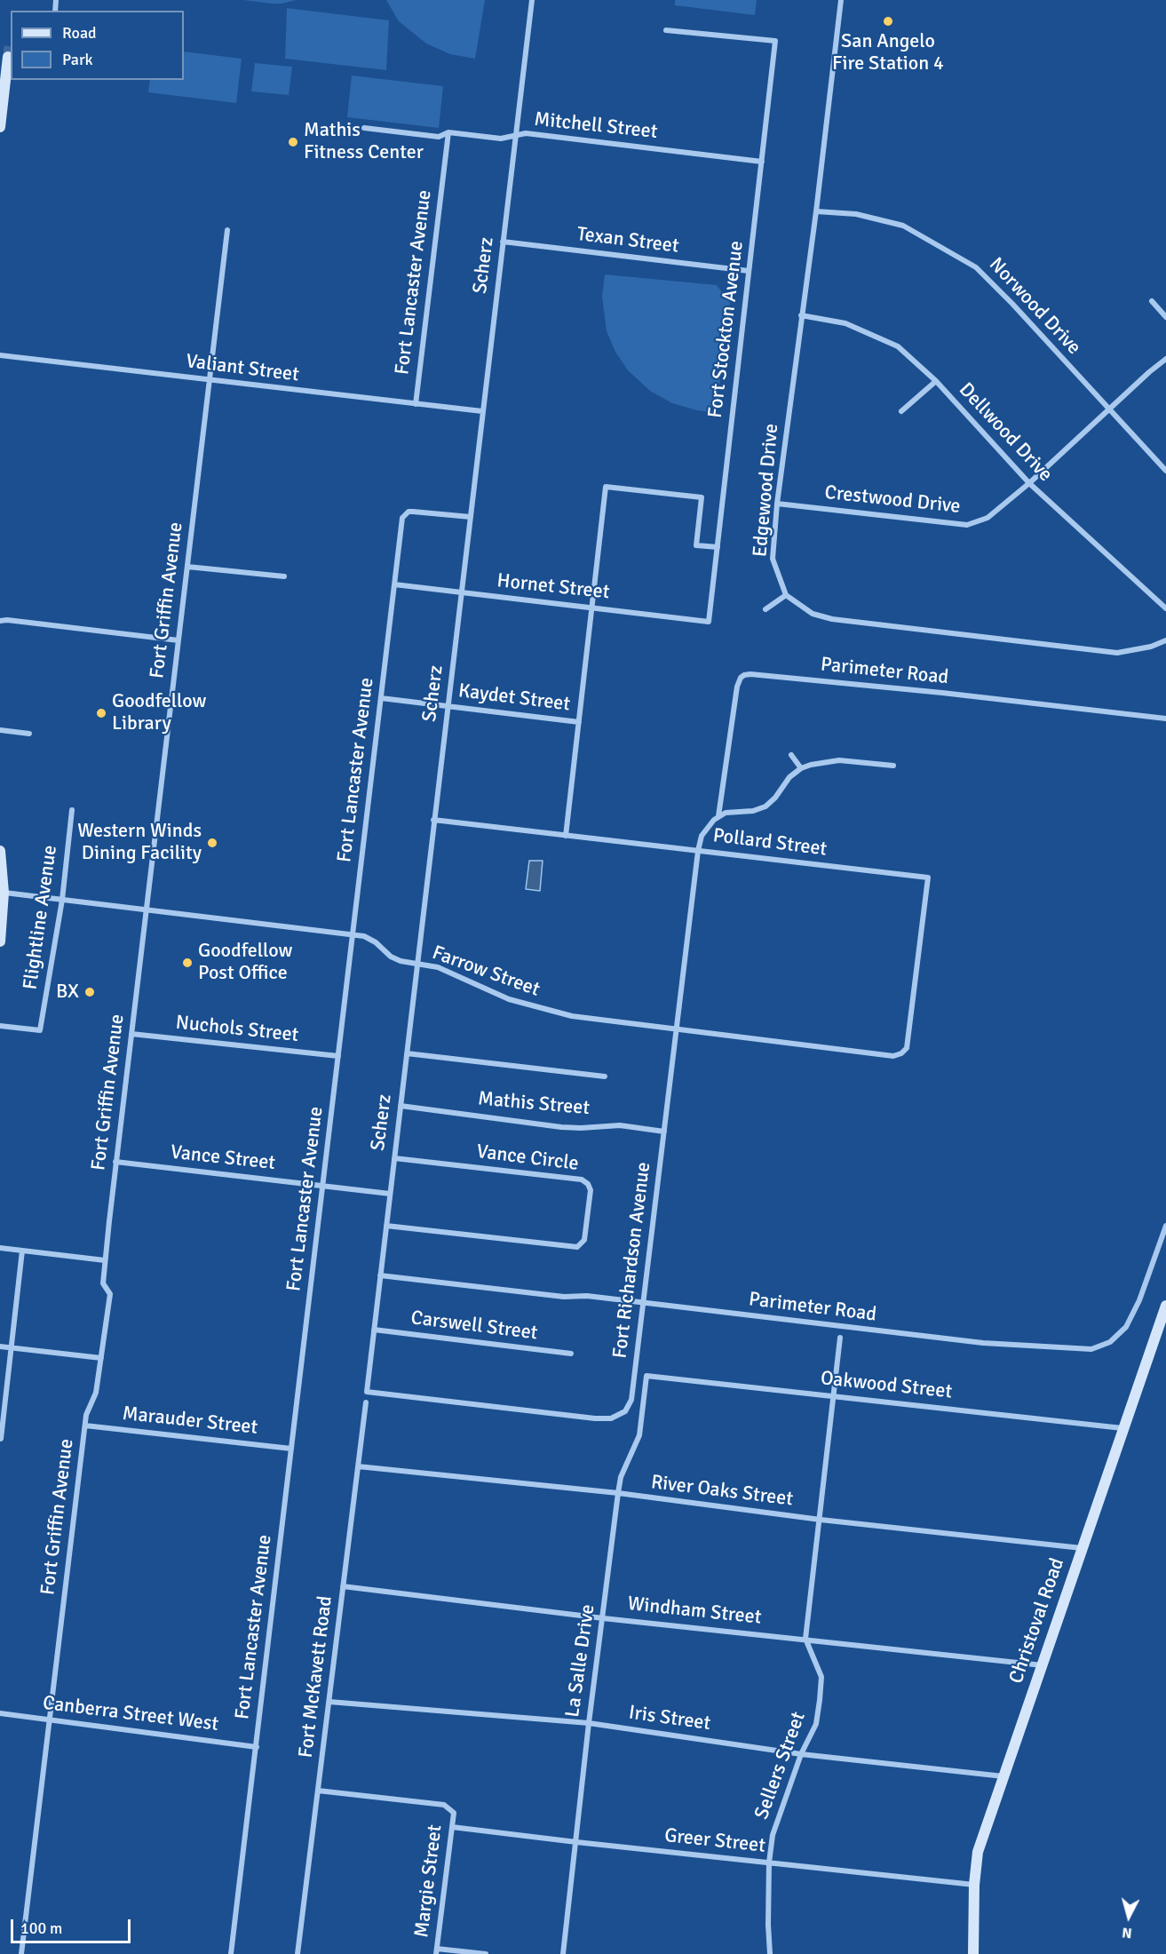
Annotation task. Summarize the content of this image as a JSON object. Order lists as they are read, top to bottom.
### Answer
{
  "streets": {
    "street": [
      "Mitchell Street",
      "Texan Street",
      "Scherz",
      "Fort Lancaster Avenue",
      "Norwood Drive",
      "Fort Stockton Avenue",
      "Valiant Street",
      "Dellwood Drive",
      "Edgewood Drive",
      "Crestwood Drive",
      "Hornet Street",
      "Fort Griffin Avenue",
      "Parimeter Road",
      "Kaydet Street",
      "Pollard Street",
      "Flightline Avenue",
      "Farrow Street",
      "Nuchols Street",
      "Mathis Street",
      "Vance Street",
      "Vance Circle",
      "Fort Richardson Avenue",
      "Carswell Street",
      "Oakwood Street",
      "Marauder Street",
      "River Oaks Street",
      "Windham Street",
      "Christoval Road",
      "La Salle Drive",
      "Fort McKavett Road",
      "Canberra Street West",
      "Iris Street",
      "Sellers Street",
      "Greer Street",
      "Margie Street"
    ]
  },
  "crossings": [
    ["Mitchell Street", "Scherz"],
    ["Mitchell Street", "Fort Lancaster Avenue"],
    ["Mitchell Street", "Fort Stockton Avenue"],
    ["Texan Street", "Scherz"],
    ["Texan Street", "Fort Stockton Avenue"],
    ["Scherz", "Fort Lancaster Avenue"],
    ["Scherz", "Valiant Street"],
    ["Scherz", "Hornet Street"],
    ["Scherz", "Parimeter Road"],
    ["Scherz", "Kaydet Street"],
    ["Scherz", "Pollard Street"],
    ["Scherz", "Farrow Street"],
    ["Scherz", "Mathis Street"],
    ["Scherz", "Vance Street"],
    ["Scherz", "Vance Circle"],
    ["Scherz", "Fort Richardson Avenue"],
    ["Scherz", "Carswell Street"],
    ["Fort Lancaster Avenue", "Valiant Street"],
    ["Fort Lancaster Avenue", "Hornet Street"],
    ["Fort Lancaster Avenue", "Kaydet Street"],
    ["Fort Lancaster Avenue", "Farrow Street"],
    ["Fort Lancaster Avenue", "Nuchols Street"],
    ["Fort Lancaster Avenue", "Vance Street"],
    ["Fort Lancaster Avenue", "Marauder Street"],
    ["Fort Lancaster Avenue", "Canberra Street West"],
    ["Norwood Drive", "Edgewood Drive"],
    ["Norwood Drive", "Crestwood Drive"],
    ["Fort Stockton Avenue", "Hornet Street"],
    ["Valiant Street", "Fort Griffin Avenue"],
    ["Dellwood Drive", "Edgewood Drive"],
    ["Dellwood Drive", "Crestwood Drive"],
    ["Edgewood Drive", "Crestwood Drive"],
    ["Fort Griffin Avenue", "Farrow Street"],
    ["Fort Griffin Avenue", "Nuchols Street"],
    ["Fort Griffin Avenue", "Vance Street"],
    ["Fort Griffin Avenue", "Marauder Street"],
    ["Fort Griffin Avenue", "Canberra Street West"],
    ["Parimeter Road", "Fort Richardson Avenue"],
    ["Pollard Street", "Farrow Street"],
    ["Pollard Street", "Fort Richardson Avenue"],
    ["Flightline Avenue", "Farrow Street"],
    ["Farrow Street", "Fort Richardson Avenue"],
    ["Mathis Street", "Fort Richardson Avenue"],
    ["Oakwood Street", "Christoval Road"],
    ["Oakwood Street", "La Salle Drive"],
    ["Oakwood Street", "Sellers Street"],
    ["River Oaks Street", "Christoval Road"],
    ["River Oaks Street", "La Salle Drive"],
    ["River Oaks Street", "Fort McKavett Road"],
    ["River Oaks Street", "Sellers Street"],
    ["Windham Street", "Christoval Road"],
    ["Windham Street", "La Salle Drive"],
    ["Windham Street", "Fort McKavett Road"],
    ["Windham Street", "Sellers Street"],
    ["Christoval Road", "Iris Street"],
    ["Christoval Road", "Greer Street"],
    ["La Salle Drive", "Iris Street"],
    ["La Salle Drive", "Greer Street"],
    ["Fort McKavett Road", "Iris Street"],
    ["Fort McKavett Road", "Margie Street"],
    ["Iris Street", "Sellers Street"],
    ["Sellers Street", "Greer Street"],
    ["Greer Street", "Margie Street"]
  ],
  "places": [
    "San Angelo Fire Station 4",
    "Mathis Fitness Center",
    "Goodfellow Library",
    "Western Winds Dining Facility",
    "Goodfellow Post Office",
    "BX"
  ],
  "legend": ["Road", "Park"],
  "scale_bar": "100 m",
  "north": "bottom"
}
